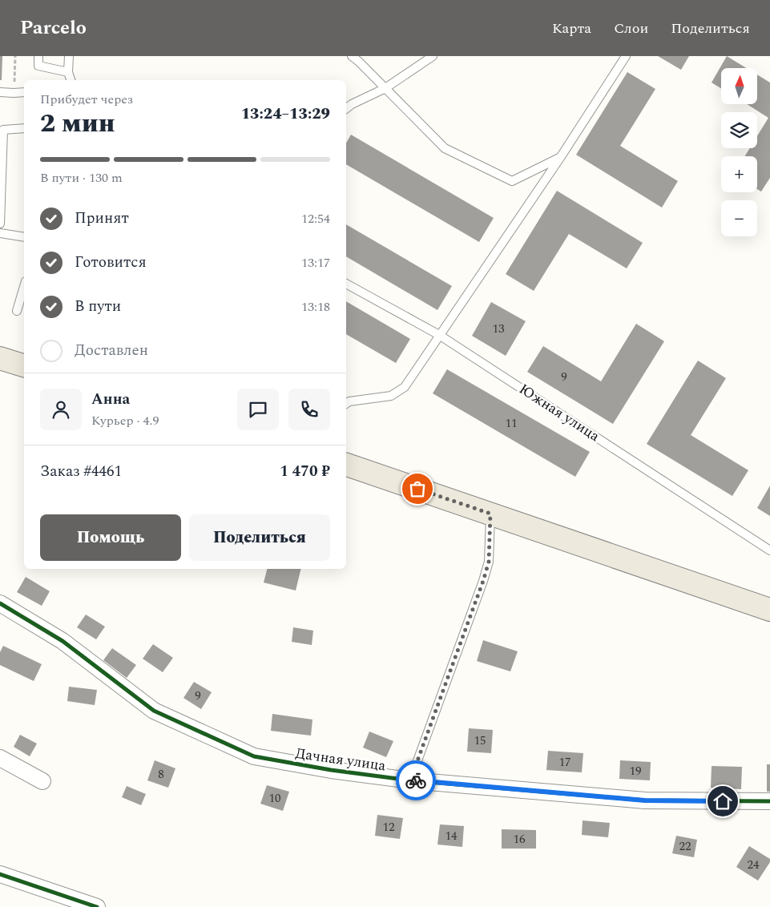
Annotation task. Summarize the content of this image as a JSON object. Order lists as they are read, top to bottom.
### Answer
{
  "streets": {
    "street": ["Дачная улица"],
    "lane": ["Южная улица"]
  },
  "house_numbers": [
    "13",
    "9",
    "11",
    "9",
    "15",
    "17",
    "19",
    "8",
    "10",
    "12",
    "14",
    "16",
    "22",
    "24"
  ],
  "north": "top",
  "page": {
    "header": "Parcelo",
    "nav": ["Карта", "Слои", "Поделиться"],
    "map_buttons": ["+", "−"],
    "heading": ["2 мин", "Прибудет через", "13:24–13:29"],
    "panel": [
      "Анна",
      "Курьер · 4.9",
      "Заказ #4461",
      "1 470 ₽"
    ],
    "bar": "В пути · 130 m",
    "list": [
      ["Принят", "12:54"],
      ["Готовится", "13:17"],
      ["В пути", "13:18"],
      "Доставлен"
    ],
    "buttons": ["Помощь", "Поделиться"]
  }
}
